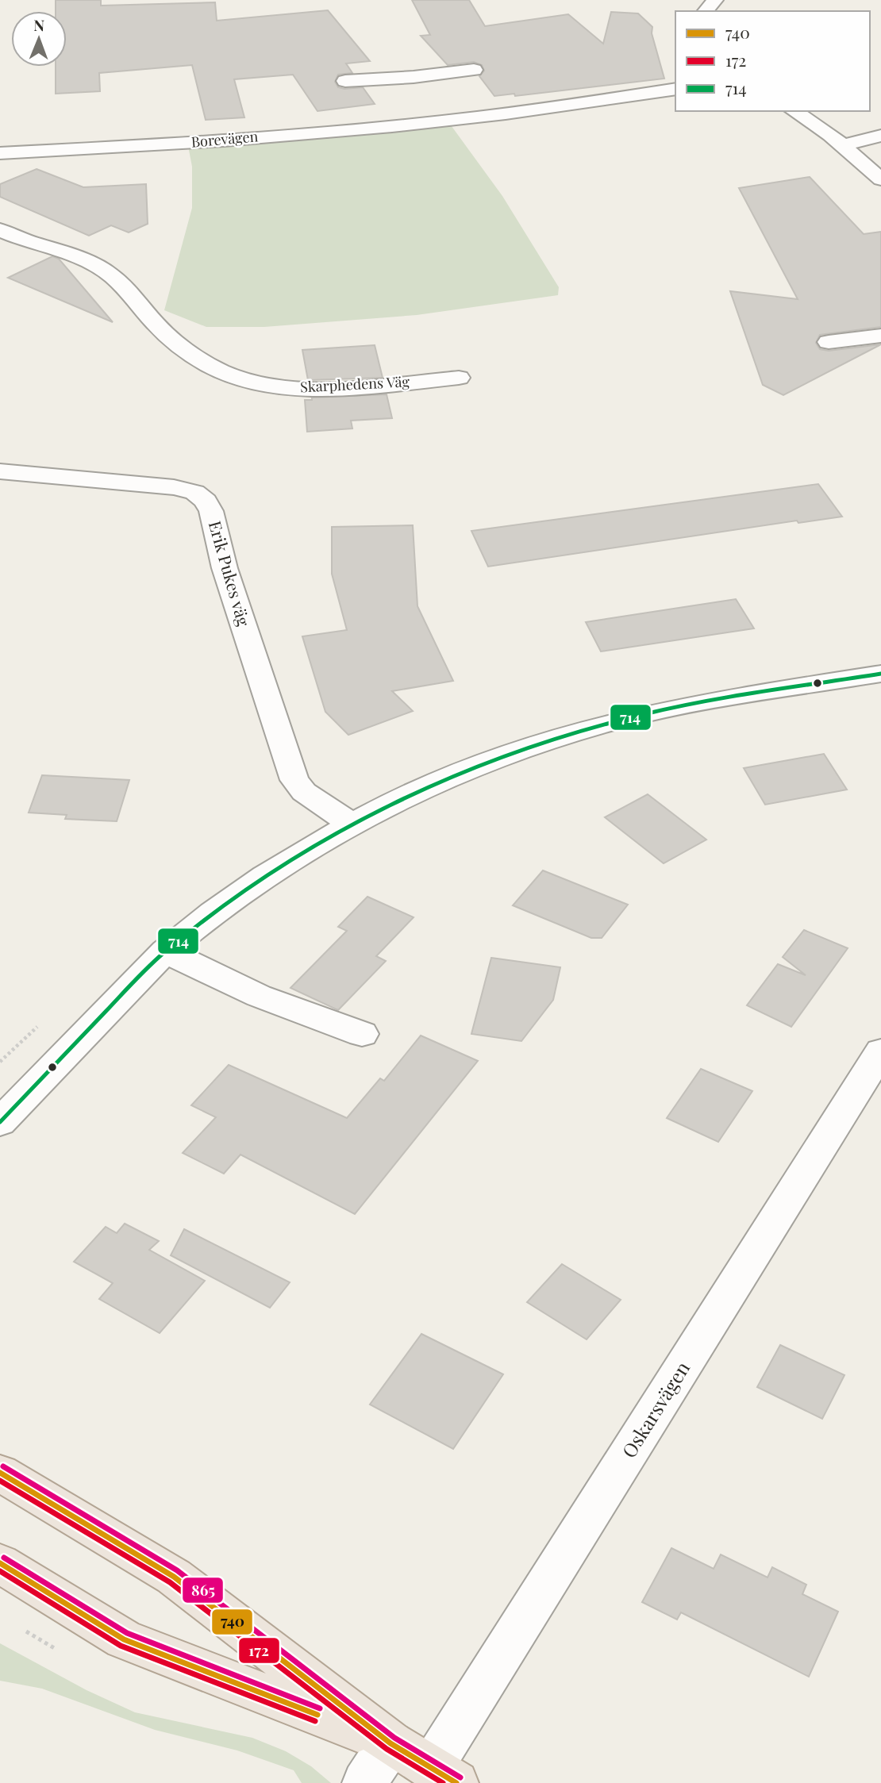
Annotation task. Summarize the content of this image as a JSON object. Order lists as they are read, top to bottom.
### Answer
{
  "streets": {
    "street": [
      "Borevägen",
      "Skarphedens Väg",
      "Erik Pukes väg",
      "Oskarsvägen"
    ]
  },
  "lines": [
    "transit line 714",
    "transit line 865",
    "transit line 740",
    "transit line 172"
  ],
  "legend": ["740", "172", "714"],
  "north": "top"
}
